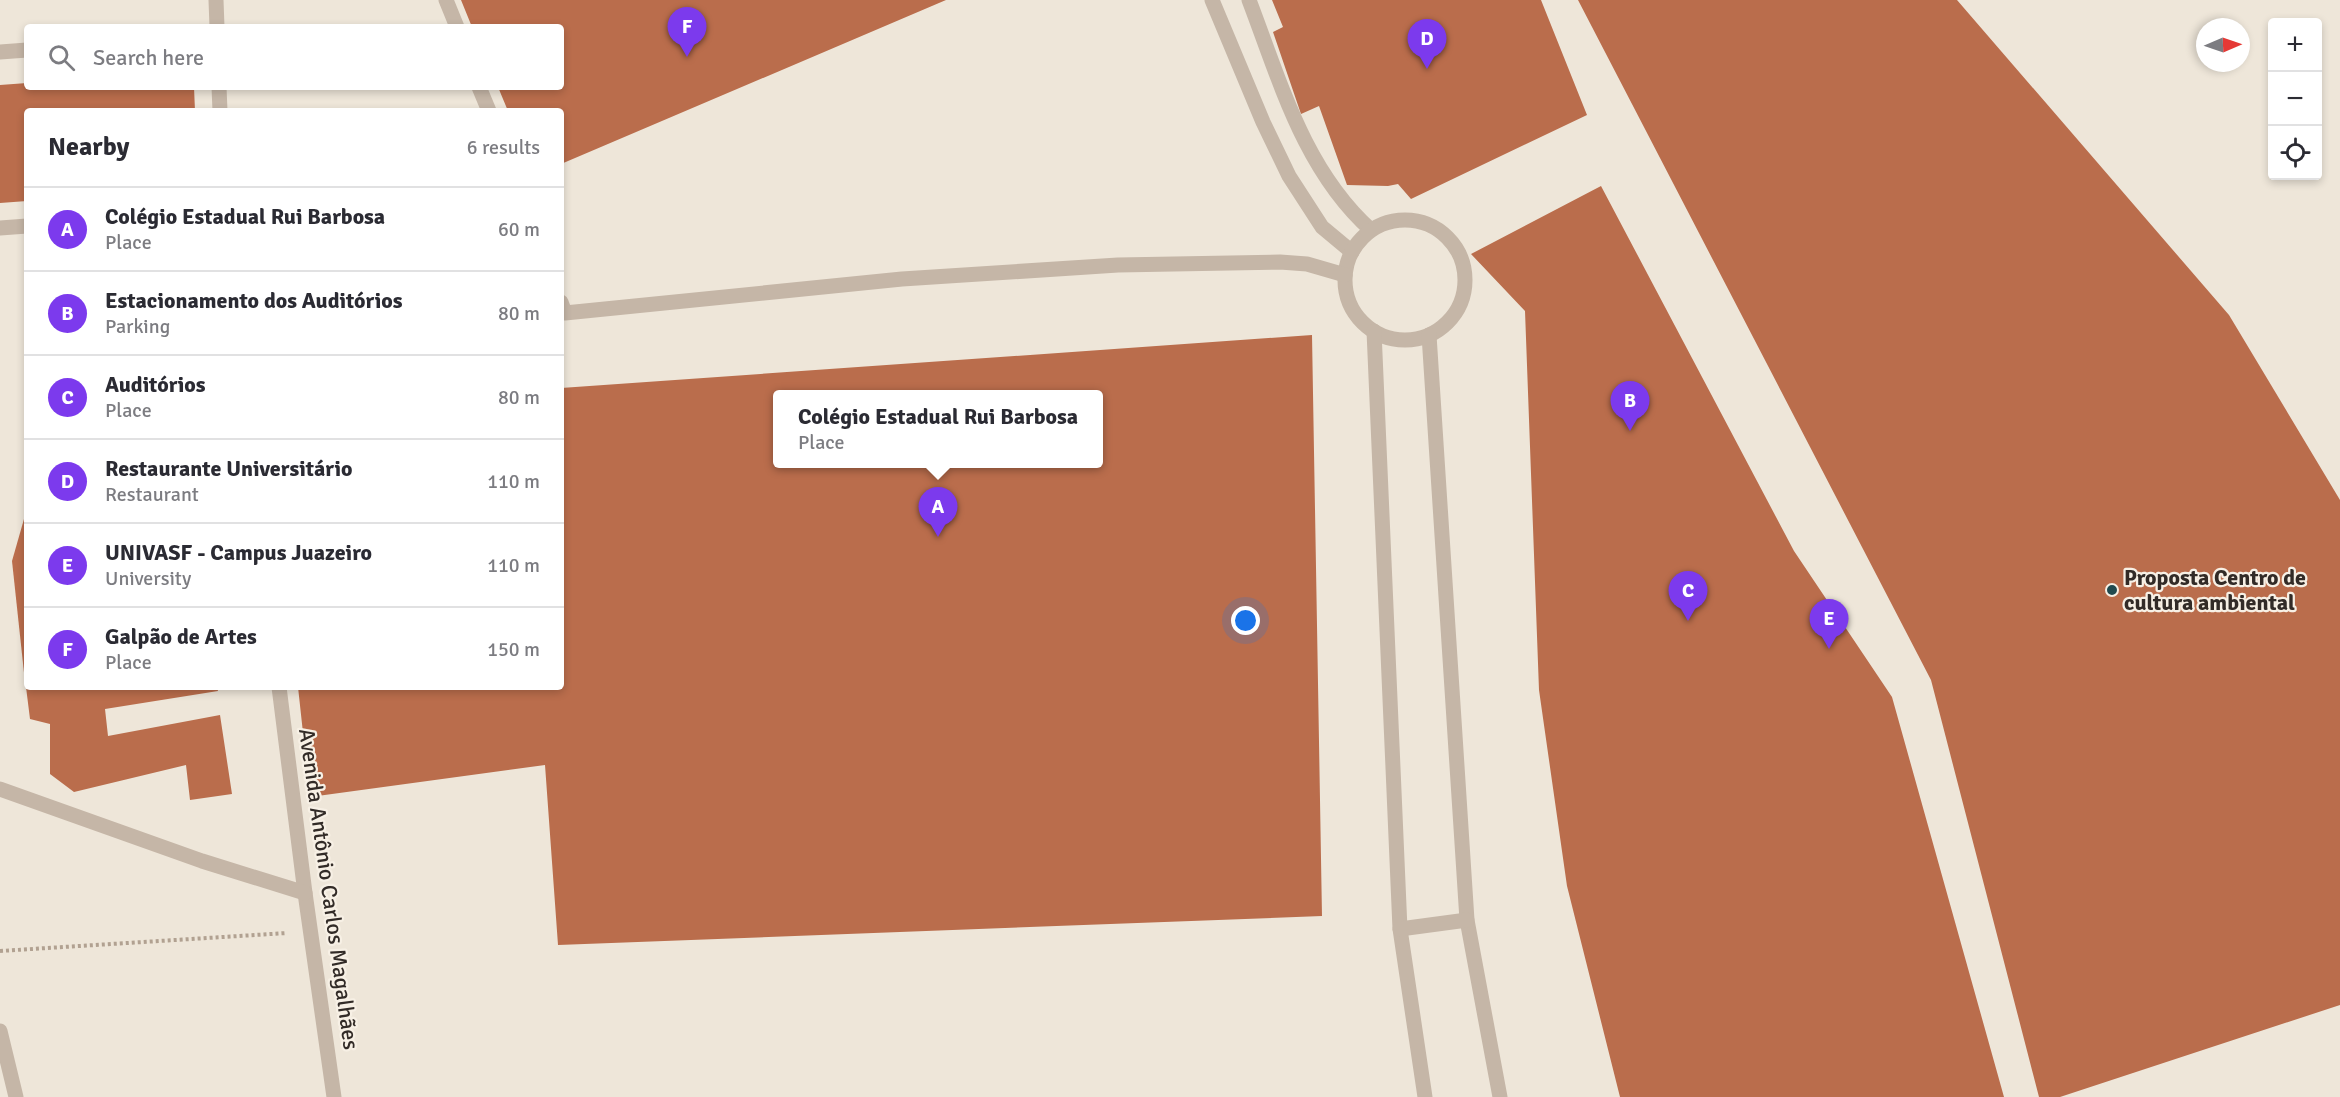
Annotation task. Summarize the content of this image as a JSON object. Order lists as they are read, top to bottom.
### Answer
{
  "streets": {
    "street": ["Avenida Antônio Carlos Magalhães"]
  },
  "places": ["Proposta Centro de cultura ambiental"],
  "north": "right",
  "page": {
    "pins": [
      "F",
      "D",
      "B",
      "A",
      "C",
      "E"
    ],
    "map_buttons": ["+", "−"],
    "search": "Search here",
    "heading": ["Nearby", "6 results"],
    "list": [
      {
        "mark": "A",
        "name": "Colégio Estadual Rui Barbosa",
        "note": "Place",
        "value": "60 m"
      },
      {
        "mark": "B",
        "name": "Estacionamento dos Auditórios",
        "note": "Parking",
        "value": "80 m"
      },
      {
        "mark": "C",
        "name": "Auditórios",
        "note": "Place",
        "value": "80 m"
      },
      {
        "mark": "D",
        "name": "Restaurante Universitário",
        "note": "Restaurant",
        "value": "110 m"
      },
      {
        "mark": "E",
        "name": "UNIVASF - Campus Juazeiro",
        "note": "University",
        "value": "110 m"
      },
      {
        "mark": "F",
        "name": "Galpão de Artes",
        "note": "Place",
        "value": "150 m"
      }
    ],
    "popup": ["Colégio Estadual Rui Barbosa", "Place"]
  }
}
